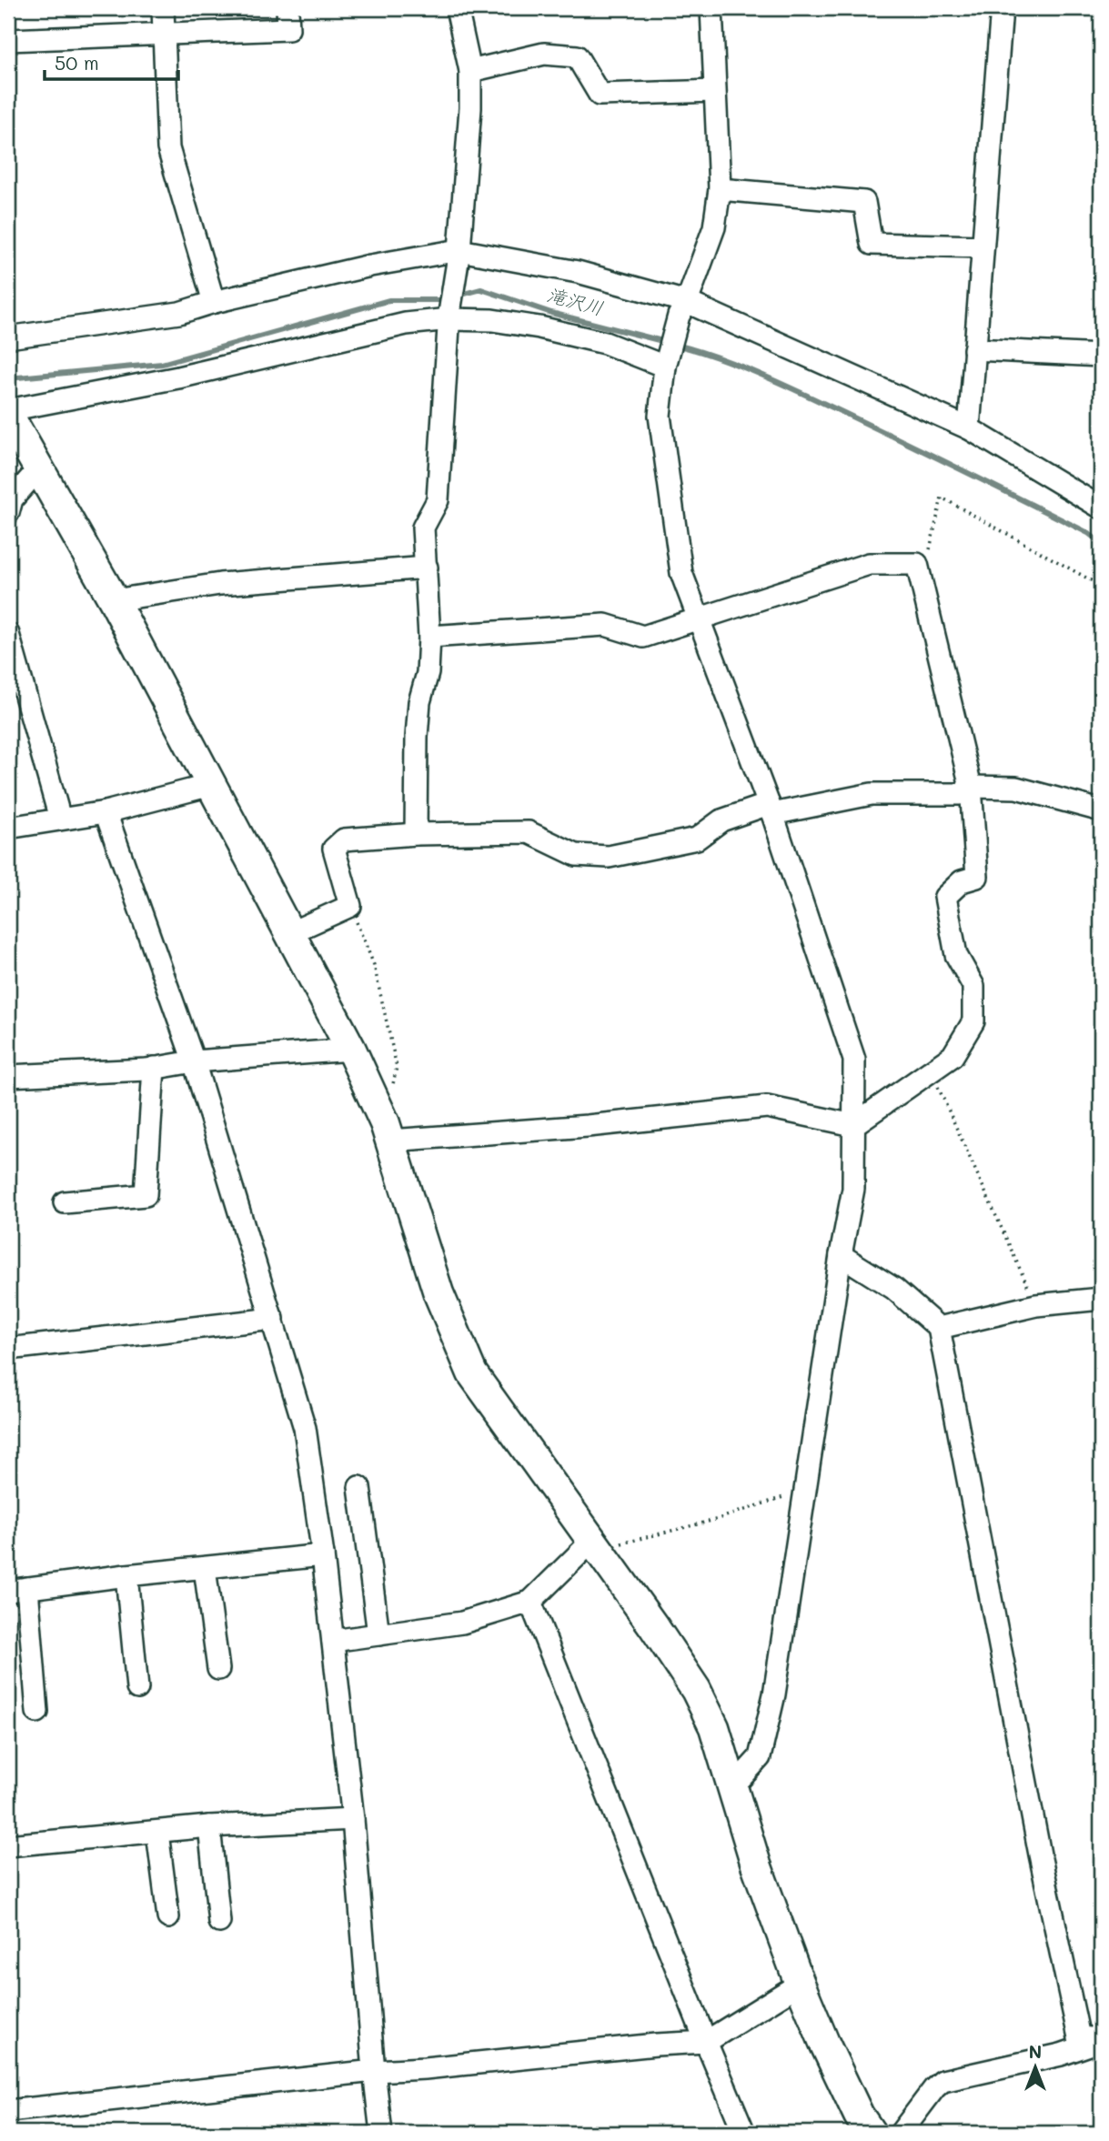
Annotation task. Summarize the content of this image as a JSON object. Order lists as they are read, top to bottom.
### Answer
{
  "water": ["滝沢川"],
  "scale_bar": "50 m",
  "north": "top"
}
